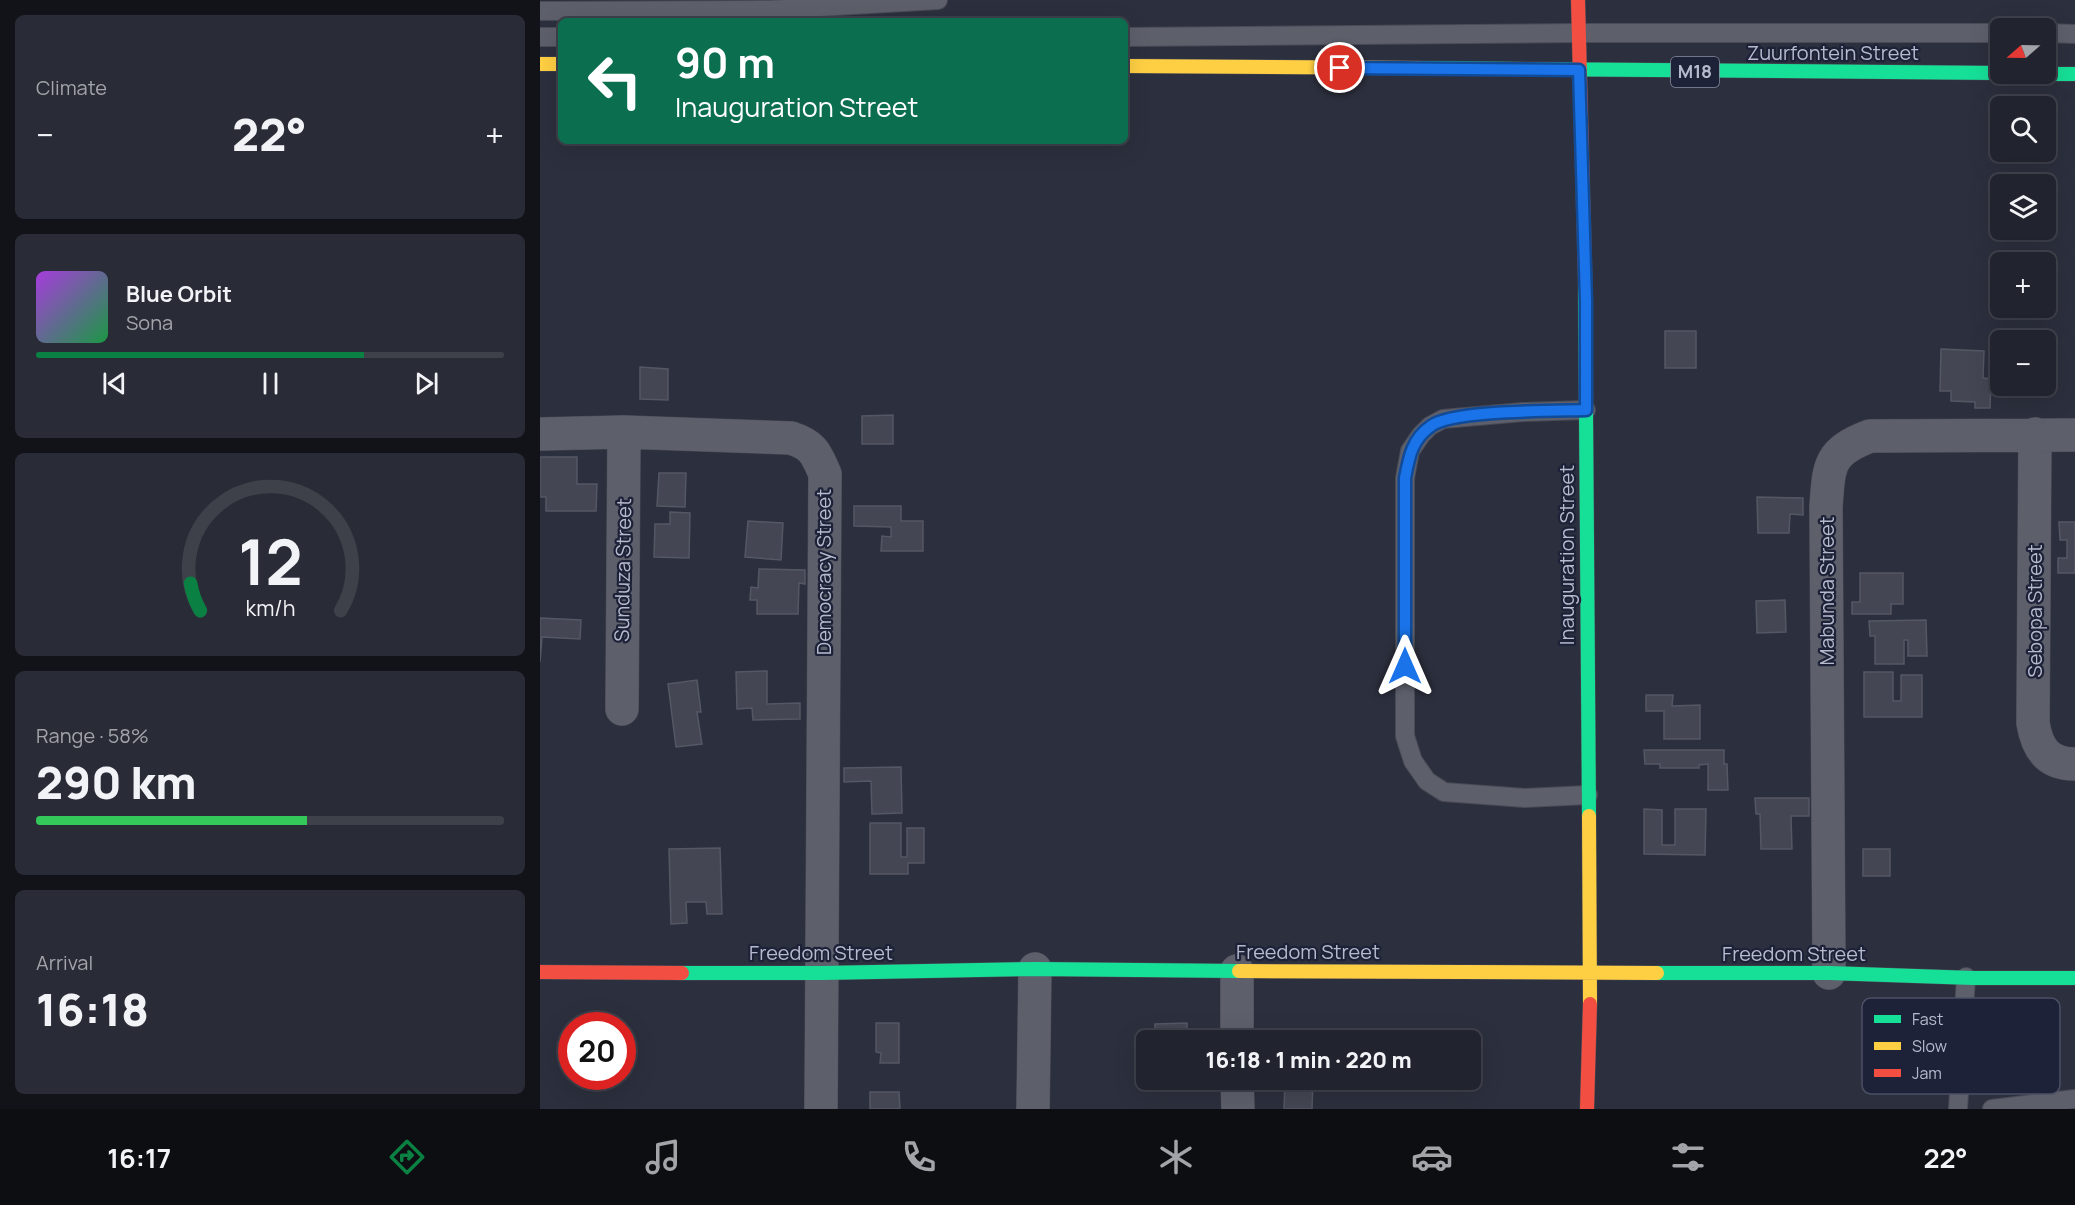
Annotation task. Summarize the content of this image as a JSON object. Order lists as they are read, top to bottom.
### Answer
{
  "streets": {
    "street": [
      "Zuurfontein Street",
      "M18",
      "Inauguration Street",
      "Sunduza Street",
      "Democracy Street",
      "Mabunda Street",
      "Sebopa Street",
      "Freedom Street"
    ]
  },
  "crossings": [
    ["Zuurfontein Street", "Inauguration Street"],
    ["Inauguration Street", "Freedom Street"],
    ["Sunduza Street", "Democracy Street"],
    ["Democracy Street", "Freedom Street"],
    ["Mabunda Street", "Sebopa Street"],
    ["Mabunda Street", "Freedom Street"]
  ],
  "legend": ["Fast", "Slow", "Jam"],
  "north": "left",
  "page": {
    "tile": [
      "Climate",
      ["Range · 58%", "290 km"],
      ["Arrival", "16:18"]
    ],
    "map_buttons": ["+", "−"],
    "turn": ["90 m", "Inauguration Street"],
    "heat": ["−", "22°", "+"],
    "song": ["Blue Orbit", "Sona"],
    "limit": "20",
    "trip": "16:18 · 1 min · 220 m",
    "tabs": ["16:17", "22°"],
    "gauge": ["12", "km/h"]
  }
}
